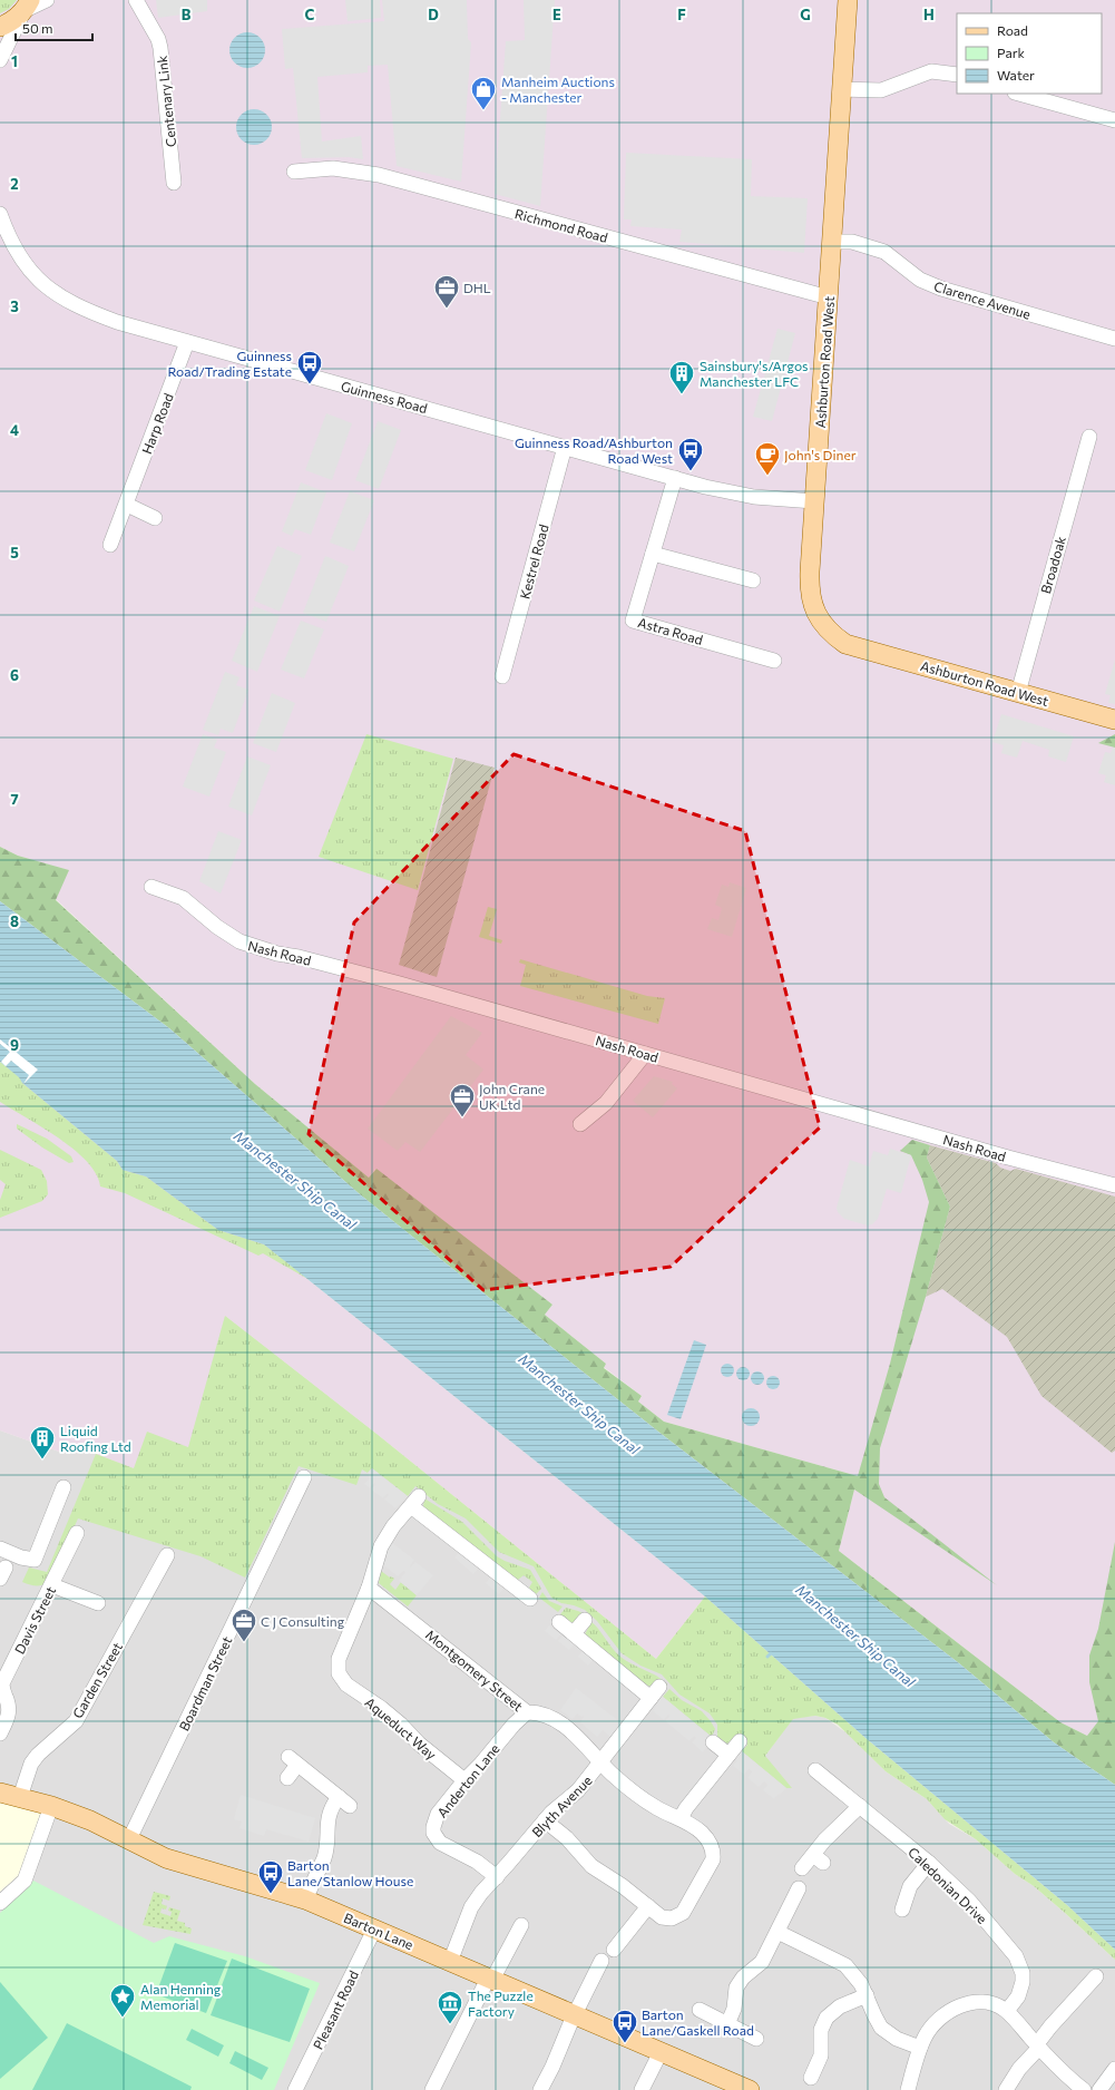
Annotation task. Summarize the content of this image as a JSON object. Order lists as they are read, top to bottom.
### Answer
{
  "streets": {
    "main road": ["Ashburton Road West", "Barton Lane"],
    "street": [
      "Centenary Link",
      "Richmond Road",
      "Clarence Avenue",
      "Guinness Road",
      "Harp Road",
      "Kestrel Road",
      "Broadoak",
      "Astra Road",
      "Nash Road",
      "Davis Street",
      "Montgomery Street",
      "Garden Street",
      "Boardman Street",
      "Aqueduct Way",
      "Anderton Lane",
      "Blyth Avenue",
      "Caledonian Drive",
      "Pleasant Road"
    ]
  },
  "crossings": [
    ["Richmond Road", "Ashburton Road West"],
    ["Clarence Avenue", "Ashburton Road West"],
    ["Ashburton Road West", "Guinness Road"],
    ["Ashburton Road West", "Broadoak"],
    ["Guinness Road", "Harp Road"],
    ["Guinness Road", "Kestrel Road"],
    ["Guinness Road", "Astra Road"],
    ["Montgomery Street", "Aqueduct Way"],
    ["Montgomery Street", "Anderton Lane"],
    ["Montgomery Street", "Blyth Avenue"],
    ["Garden Street", "Barton Lane"],
    ["Boardman Street", "Barton Lane"],
    ["Aqueduct Way", "Anderton Lane"],
    ["Anderton Lane", "Blyth Avenue"],
    ["Blyth Avenue", "Barton Lane"],
    ["Barton Lane", "Pleasant Road"]
  ],
  "water": ["Manchester Ship Canal"],
  "places": {
    "shop": ["Manheim Auctions - Manchester"],
    "office": ["DHL", "John Crane UK Ltd", "C J Consulting"],
    "bus stop": [
      "Guinness Road/Trading Estate",
      "Guinness Road/Ashburton Road West",
      "Barton Lane/Stanlow House",
      "Barton Lane/Gaskell Road"
    ],
    "building": ["Sainsbury's/Argos Manchester LFC", "Liquid Roofing Ltd"],
    "cafe": ["John's Diner"],
    "place": ["Alan Henning Memorial"],
    "museum": ["The Puzzle Factory"]
  },
  "legend": ["Road", "Park", "Water"],
  "scale_bar": "50 m",
  "grid": {
    "columns": [
      "B",
      "C",
      "D",
      "E",
      "F",
      "G",
      "H"
    ],
    "rows": [
      "1",
      "2",
      "3",
      "4",
      "5",
      "6",
      "7",
      "8",
      "9"
    ]
  }
}
